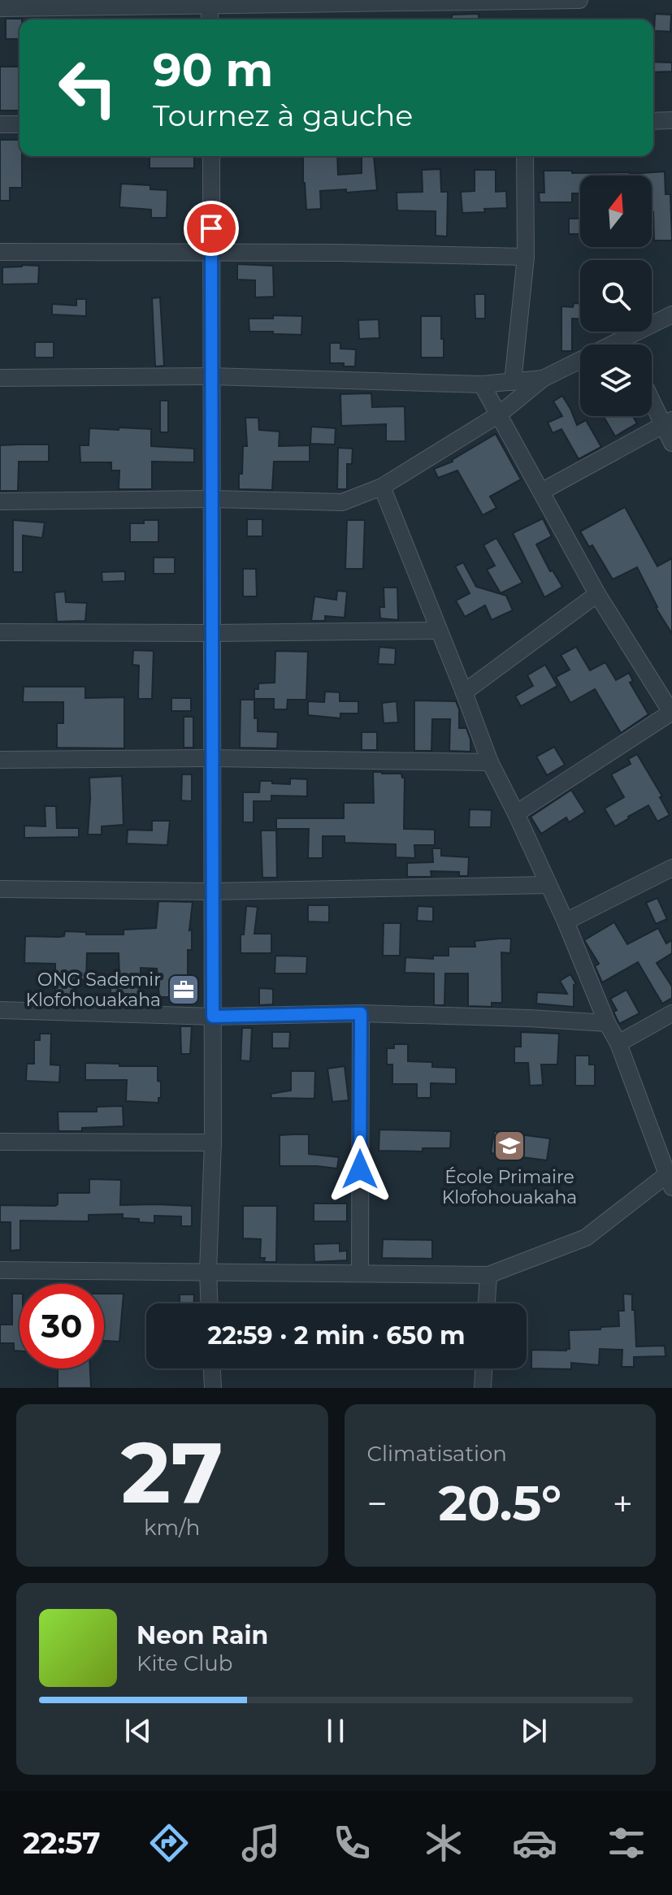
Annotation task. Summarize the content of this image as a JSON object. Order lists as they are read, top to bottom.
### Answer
{
  "places": {
    "office": ["ONG Sademir Klofohouakaha"],
    "school or university": ["École Primaire Klofohouakaha"]
  },
  "north": "top",
  "page": {
    "turn": ["90 m", "Tournez à gauche"],
    "limit": "30",
    "trip": "22:59 · 2 min · 650 m",
    "tile": [
      ["27", "km/h"],
      "Climatisation"
    ],
    "heat": ["−", "20.5°", "+"],
    "song": ["Neon Rain", "Kite Club"],
    "tabs": "22:57"
  }
}
